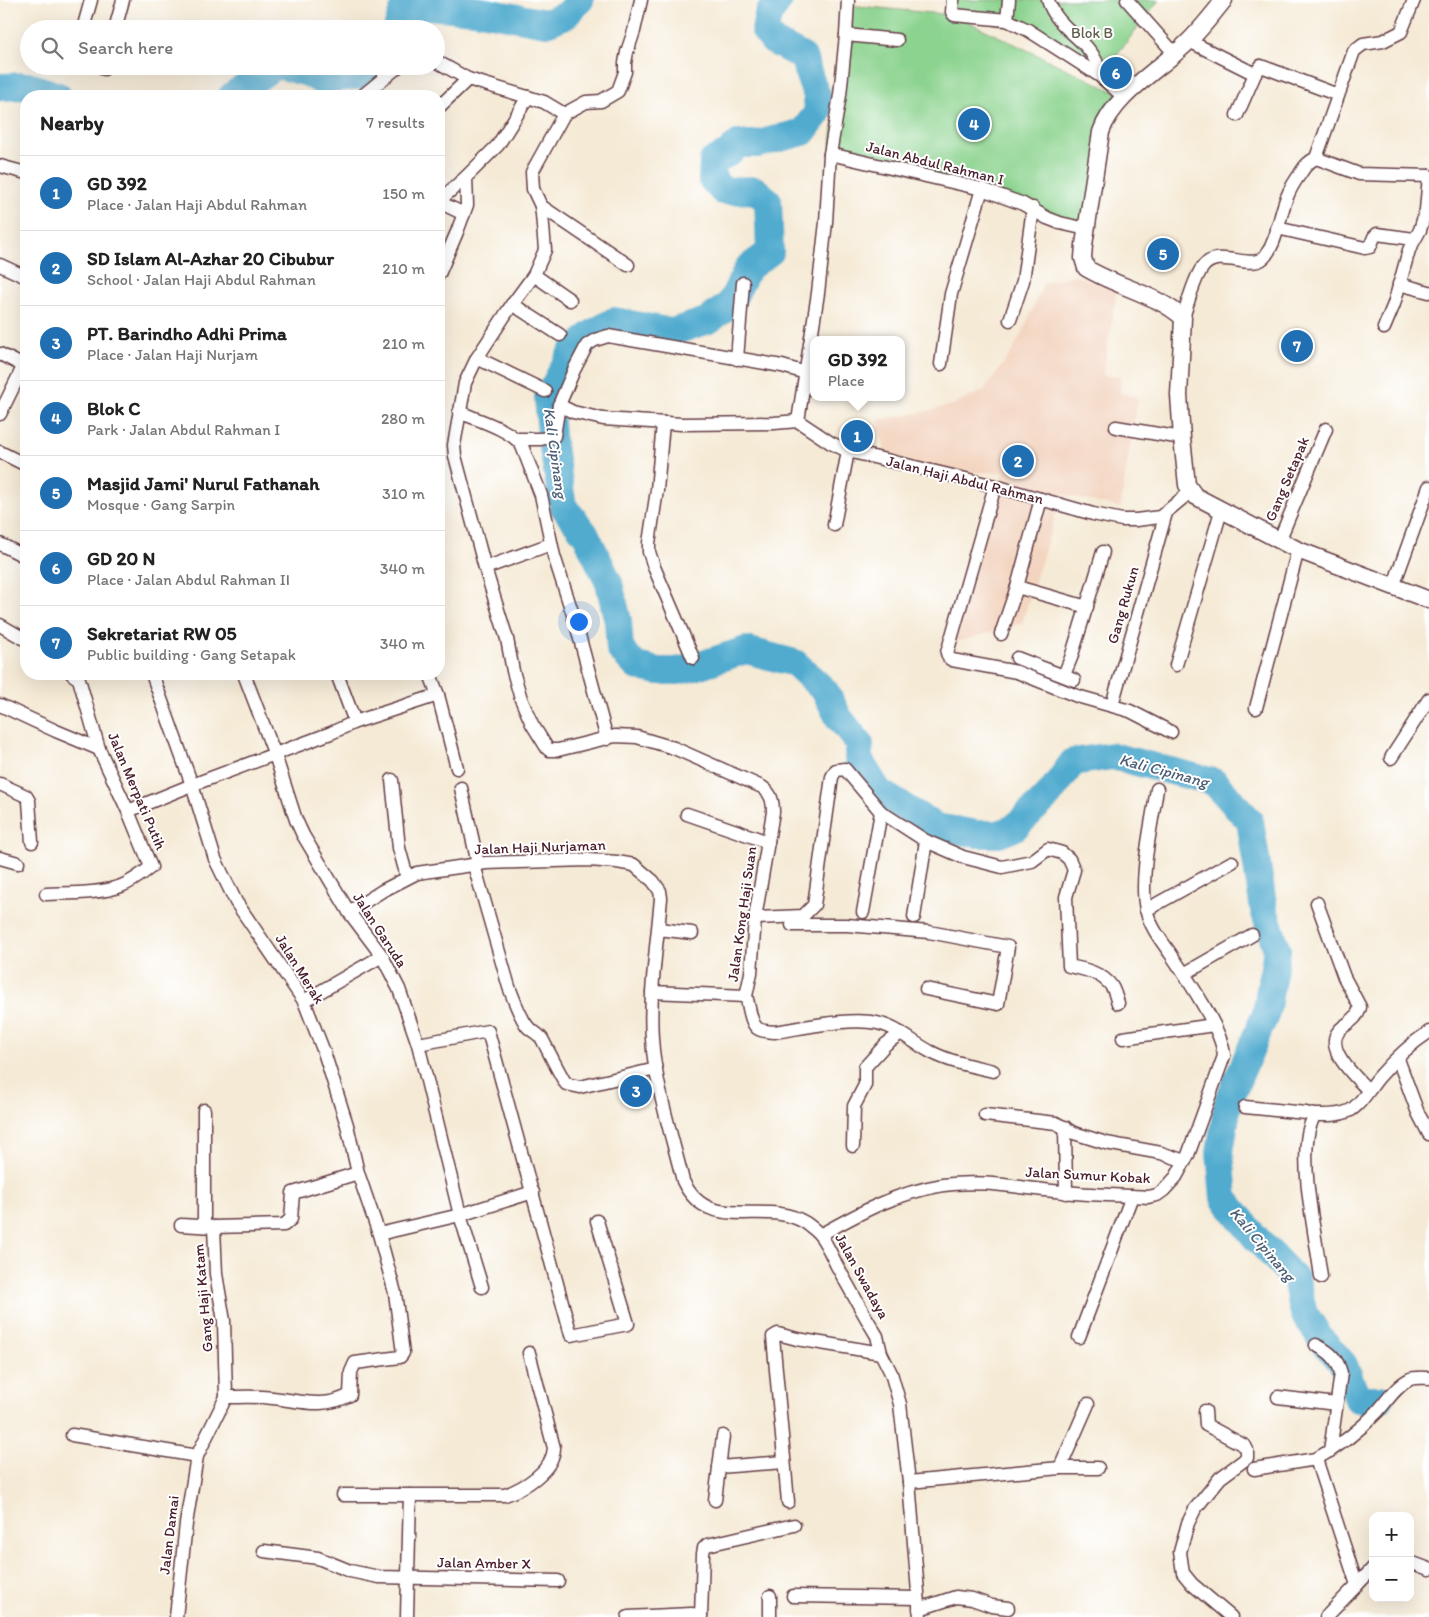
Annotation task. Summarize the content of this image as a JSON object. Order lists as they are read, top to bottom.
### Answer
{
  "streets": {
    "street": [
      "Jalan Abdul Rahman I",
      "Gang Setapak",
      "Jalan Haji Abdul Rahman",
      "Gang Rukun",
      "Jalan Merpati Putih",
      "Jalan Haji Nurjaman",
      "Jalan Kong Haji Suan",
      "Jalan Garuda",
      "Jalan Merak",
      "Jalan Sumur Kobak",
      "Jalan Swadaya",
      "Gang Haji Katam",
      "Jalan Damai",
      "Jalan Amber X"
    ]
  },
  "crossings": [
    ["Jalan Haji Abdul Rahman", "Gang Rukun"],
    ["Jalan Haji Nurjaman", "Jalan Kong Haji Suan"],
    ["Jalan Haji Nurjaman", "Jalan Garuda"],
    ["Jalan Haji Nurjaman", "Jalan Swadaya"],
    ["Jalan Kong Haji Suan", "Jalan Swadaya"],
    ["Jalan Merak", "Gang Haji Katam"],
    ["Jalan Merak", "Jalan Damai"],
    ["Jalan Sumur Kobak", "Jalan Swadaya"],
    ["Gang Haji Katam", "Jalan Damai"]
  ],
  "water": ["Kali Cipinang"],
  "parks": ["Blok B"],
  "page": {
    "search": "Search here",
    "pins": [
      "6",
      "4",
      "5",
      "7",
      "1",
      "2",
      "3"
    ],
    "heading": ["Nearby", "7 results"],
    "list": [
      {
        "mark": "1",
        "name": "GD 392",
        "note": "Place · Jalan Haji Abdul Rahman",
        "value": "150 m"
      },
      {
        "mark": "2",
        "name": "SD Islam Al-Azhar 20 Cibubur",
        "note": "School · Jalan Haji Abdul Rahman",
        "value": "210 m"
      },
      {
        "mark": "3",
        "name": "PT. Barindho Adhi Prima",
        "note": "Place · Jalan Haji Nurjam",
        "value": "210 m"
      },
      {
        "mark": "4",
        "name": "Blok C",
        "note": "Park · Jalan Abdul Rahman I",
        "value": "280 m"
      },
      {
        "mark": "5",
        "name": "Masjid Jami' Nurul Fathanah",
        "note": "Mosque · Gang Sarpin",
        "value": "310 m"
      },
      {
        "mark": "6",
        "name": "GD 20 N",
        "note": "Place · Jalan Abdul Rahman II",
        "value": "340 m"
      },
      {
        "mark": "7",
        "name": "Sekretariat RW 05",
        "note": "Public building · Gang Setapak",
        "value": "340 m"
      }
    ],
    "popup": ["GD 392", "Place"],
    "map_buttons": ["+", "−"]
  }
}
